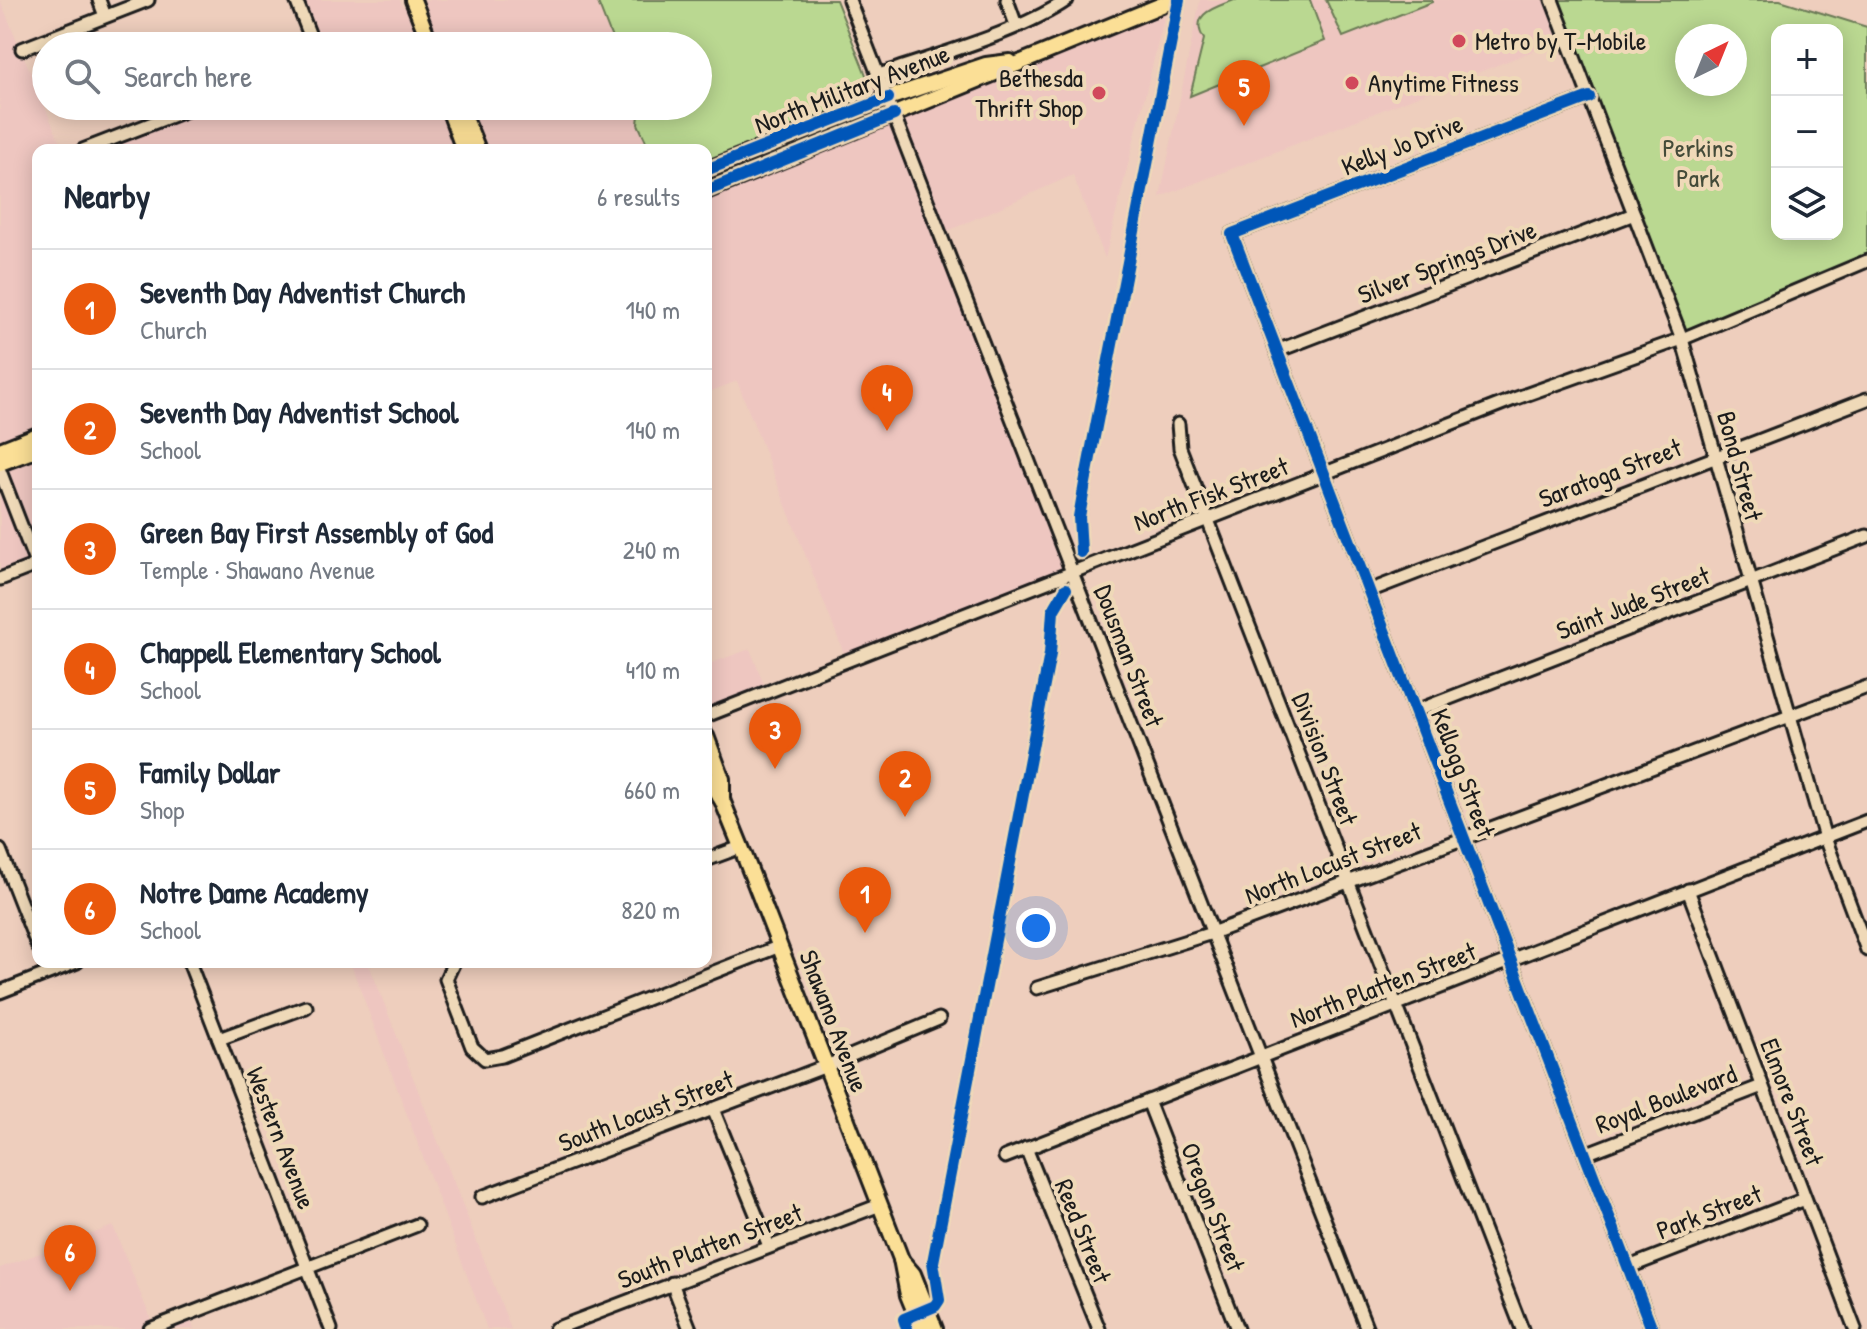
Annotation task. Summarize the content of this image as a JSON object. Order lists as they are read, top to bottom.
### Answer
{
  "streets": {
    "main road": ["North Military Avenue", "Shawano Avenue"],
    "street": [
      "Kelly Jo Drive",
      "Silver Springs Drive",
      "Bond Street",
      "Saratoga Street",
      "North Fisk Street",
      "Saint Jude Street",
      "Dousman Street",
      "Division Street",
      "Kellogg Street",
      "North Locust Street",
      "North Platten Street",
      "Royal Boulevard",
      "Elmore Street",
      "South Locust Street",
      "Western Avenue",
      "Oregon Street",
      "Park Street",
      "Reed Street",
      "South Platten Street"
    ]
  },
  "crossings": [
    ["North Military Avenue", "Dousman Street"],
    ["Kelly Jo Drive", "Bond Street"],
    ["Kelly Jo Drive", "Kellogg Street"],
    ["Silver Springs Drive", "Bond Street"],
    ["Silver Springs Drive", "Kellogg Street"],
    ["Bond Street", "Saratoga Street"],
    ["Bond Street", "North Fisk Street"],
    ["Bond Street", "Saint Jude Street"],
    ["Bond Street", "North Locust Street"],
    ["Bond Street", "North Platten Street"],
    ["Saratoga Street", "Kellogg Street"],
    ["North Fisk Street", "Dousman Street"],
    ["North Fisk Street", "Division Street"],
    ["North Fisk Street", "Kellogg Street"],
    ["Saint Jude Street", "Kellogg Street"],
    ["Dousman Street", "North Locust Street"],
    ["Dousman Street", "North Platten Street"],
    ["Division Street", "North Locust Street"],
    ["Division Street", "North Platten Street"],
    ["Kellogg Street", "North Locust Street"],
    ["Kellogg Street", "North Platten Street"],
    ["Kellogg Street", "Royal Boulevard"],
    ["Kellogg Street", "Park Street"],
    ["North Platten Street", "Elmore Street"],
    ["North Platten Street", "Oregon Street"],
    ["North Platten Street", "Reed Street"],
    ["Shawano Avenue", "South Locust Street"],
    ["Shawano Avenue", "South Platten Street"],
    ["Royal Boulevard", "Elmore Street"],
    ["Elmore Street", "Park Street"]
  ],
  "parks": ["Perkins Park"],
  "places": ["Metro by T-Mobile", "Anytime Fitness", "Bethesda Thrift Shop"],
  "north": "top right",
  "page": {
    "map_buttons": ["+", "−"],
    "search": "Search here",
    "pins": [
      "5",
      "4",
      "3",
      "2",
      "1",
      "6"
    ],
    "heading": ["Nearby", "6 results"],
    "list": [
      {
        "mark": "1",
        "name": "Seventh Day Adventist Church",
        "note": "Church",
        "value": "140 m"
      },
      {
        "mark": "2",
        "name": "Seventh Day Adventist School",
        "note": "School",
        "value": "140 m"
      },
      {
        "mark": "3",
        "name": "Green Bay First Assembly of God",
        "note": "Temple · Shawano Avenue",
        "value": "240 m"
      },
      {
        "mark": "4",
        "name": "Chappell Elementary School",
        "note": "School",
        "value": "410 m"
      },
      {
        "mark": "5",
        "name": "Family Dollar",
        "note": "Shop",
        "value": "660 m"
      },
      {
        "mark": "6",
        "name": "Notre Dame Academy",
        "note": "School",
        "value": "820 m"
      }
    ]
  }
}
